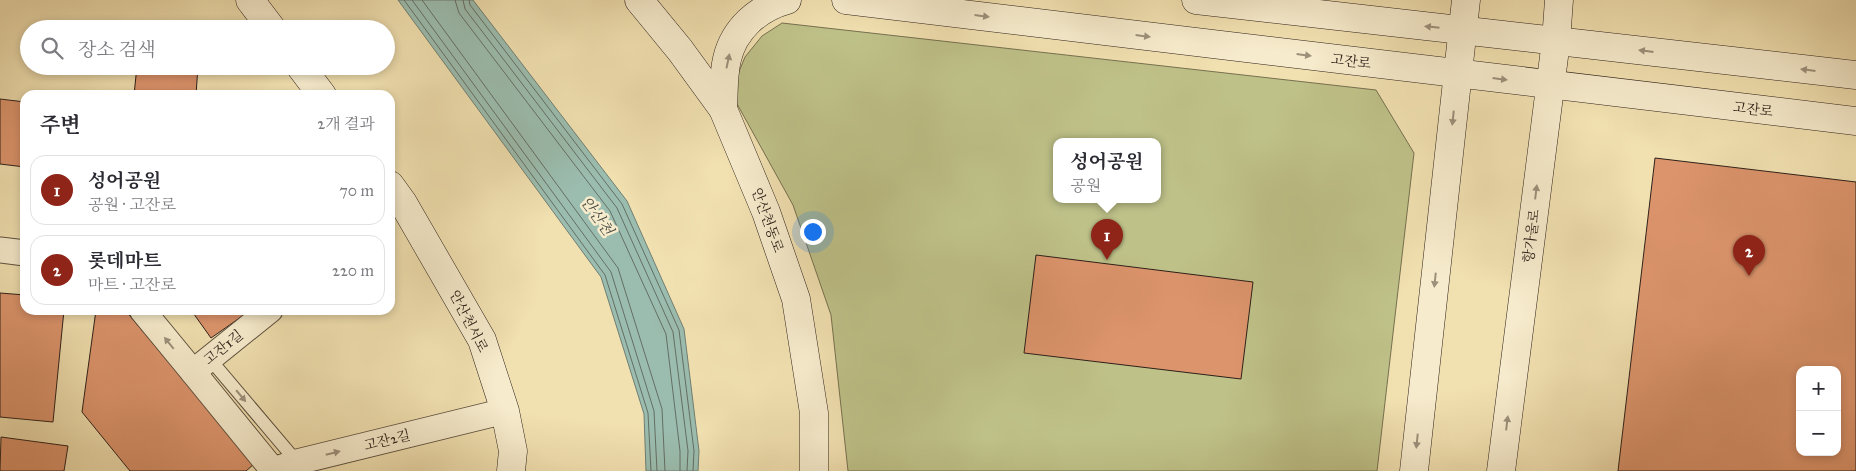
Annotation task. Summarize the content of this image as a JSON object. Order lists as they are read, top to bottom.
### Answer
{
  "streets": {
    "street": [
      "고잔로",
      "안산천동로",
      "항가울로",
      "안산천서로",
      "고잔1길",
      "고잔2길"
    ]
  },
  "crossings": [
    ["고잔로", "항가울로"],
    ["안산천서로", "고잔2길"]
  ],
  "one_way": ["고잔1길", "고잔2길"],
  "water": ["안산천"],
  "page": {
    "search": "장소 검색",
    "heading": ["주변", "2개 결과"],
    "popup": ["성어공원", "공원"],
    "list": [
      {
        "mark": "1",
        "name": "성어공원",
        "note": "공원 · 고잔로",
        "value": "70 m"
      },
      {
        "mark": "2",
        "name": "롯데마트",
        "note": "마트 · 고잔로",
        "value": "220 m"
      }
    ],
    "pins": ["1", "2"],
    "map_buttons": ["+", "−"]
  }
}
